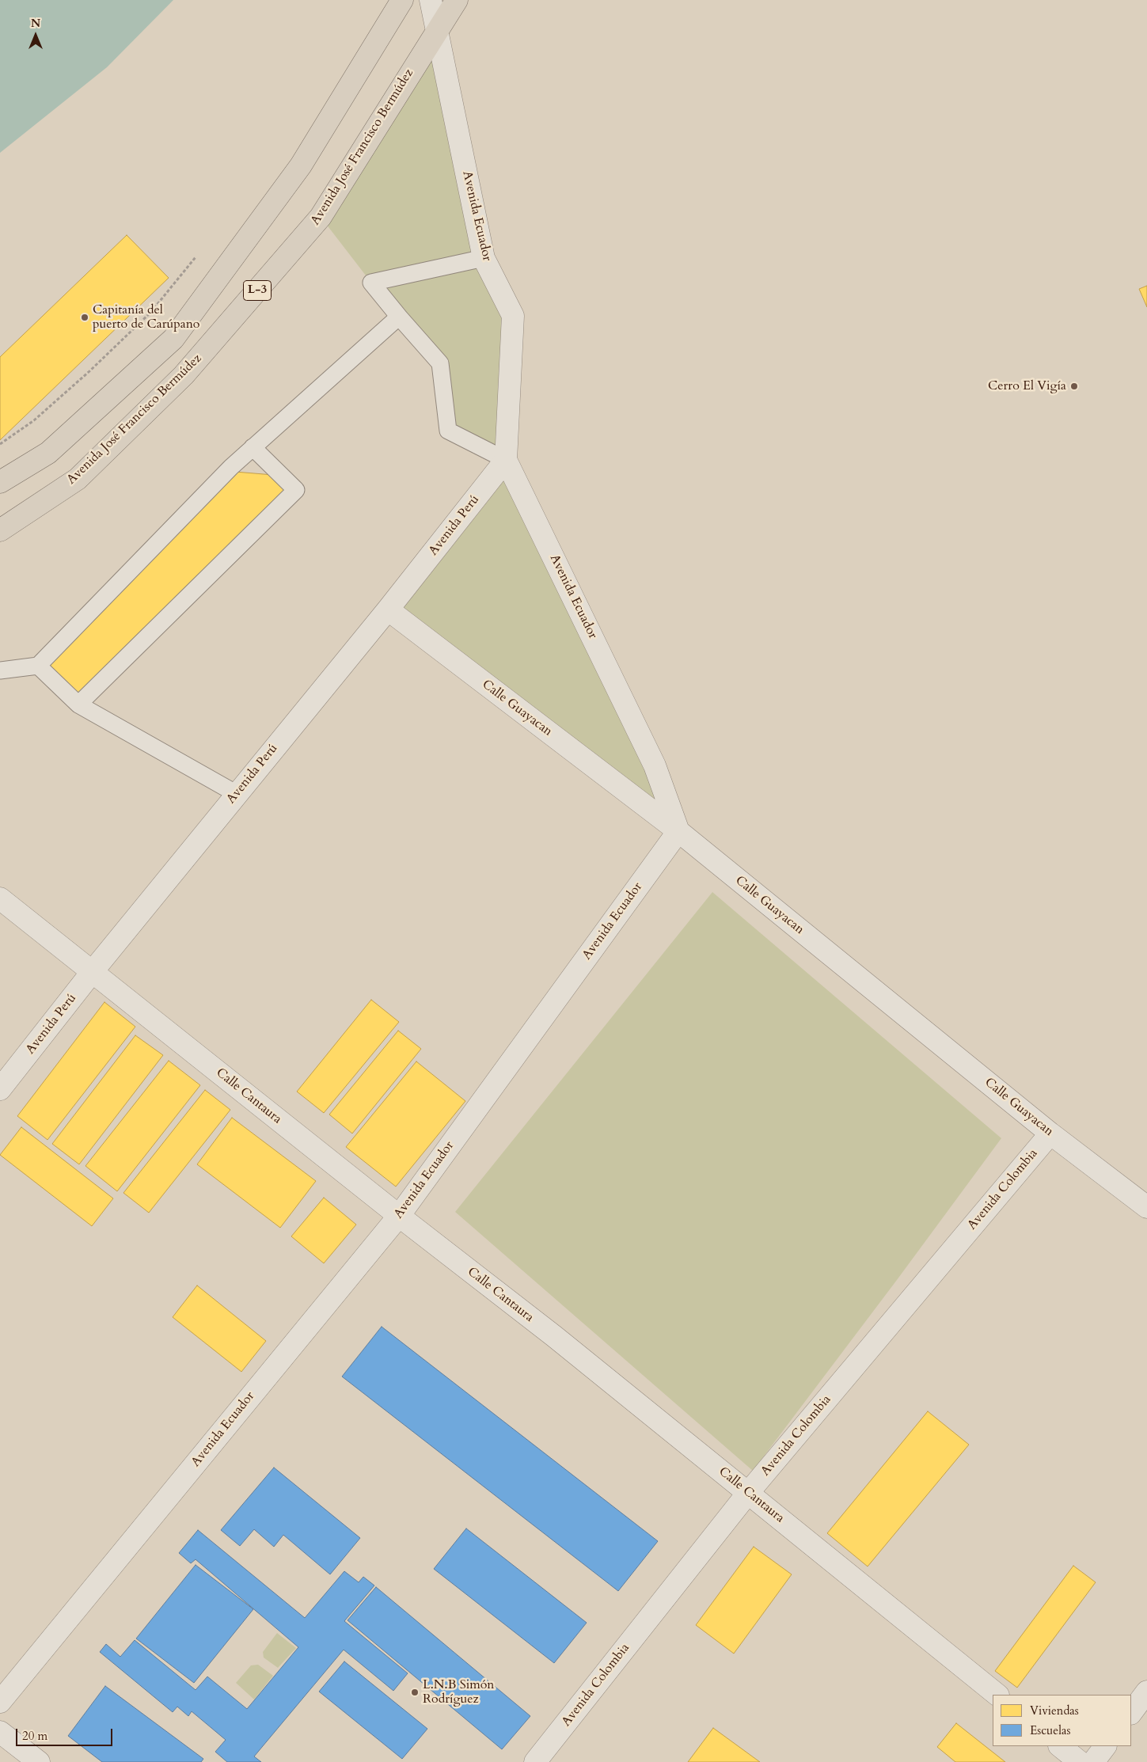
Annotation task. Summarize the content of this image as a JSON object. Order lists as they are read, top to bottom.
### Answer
{
  "streets": {
    "main road": ["Avenida José Francisco Bermúdez", "L-3"],
    "street": [
      "Avenida Ecuador",
      "Avenida Perú",
      "Calle Guayacan",
      "Calle Cantaura",
      "Avenida Colombia"
    ]
  },
  "crossings": [
    ["Avenida José Francisco Bermúdez", "Avenida Ecuador"],
    ["Avenida Ecuador", "Avenida Perú"],
    ["Avenida Ecuador", "Calle Guayacan"],
    ["Avenida Ecuador", "Calle Cantaura"],
    ["Avenida Perú", "Calle Guayacan"],
    ["Avenida Perú", "Calle Cantaura"],
    ["Calle Guayacan", "Avenida Colombia"],
    ["Calle Cantaura", "Avenida Colombia"]
  ],
  "places": ["Capitanía del puerto de Carúpano", "Cerro El Vigía", "L.N.B Simón Rodríguez"],
  "legend": ["Viviendas", "Escuelas"],
  "scale_bar": "20 m",
  "north": "top"
}
